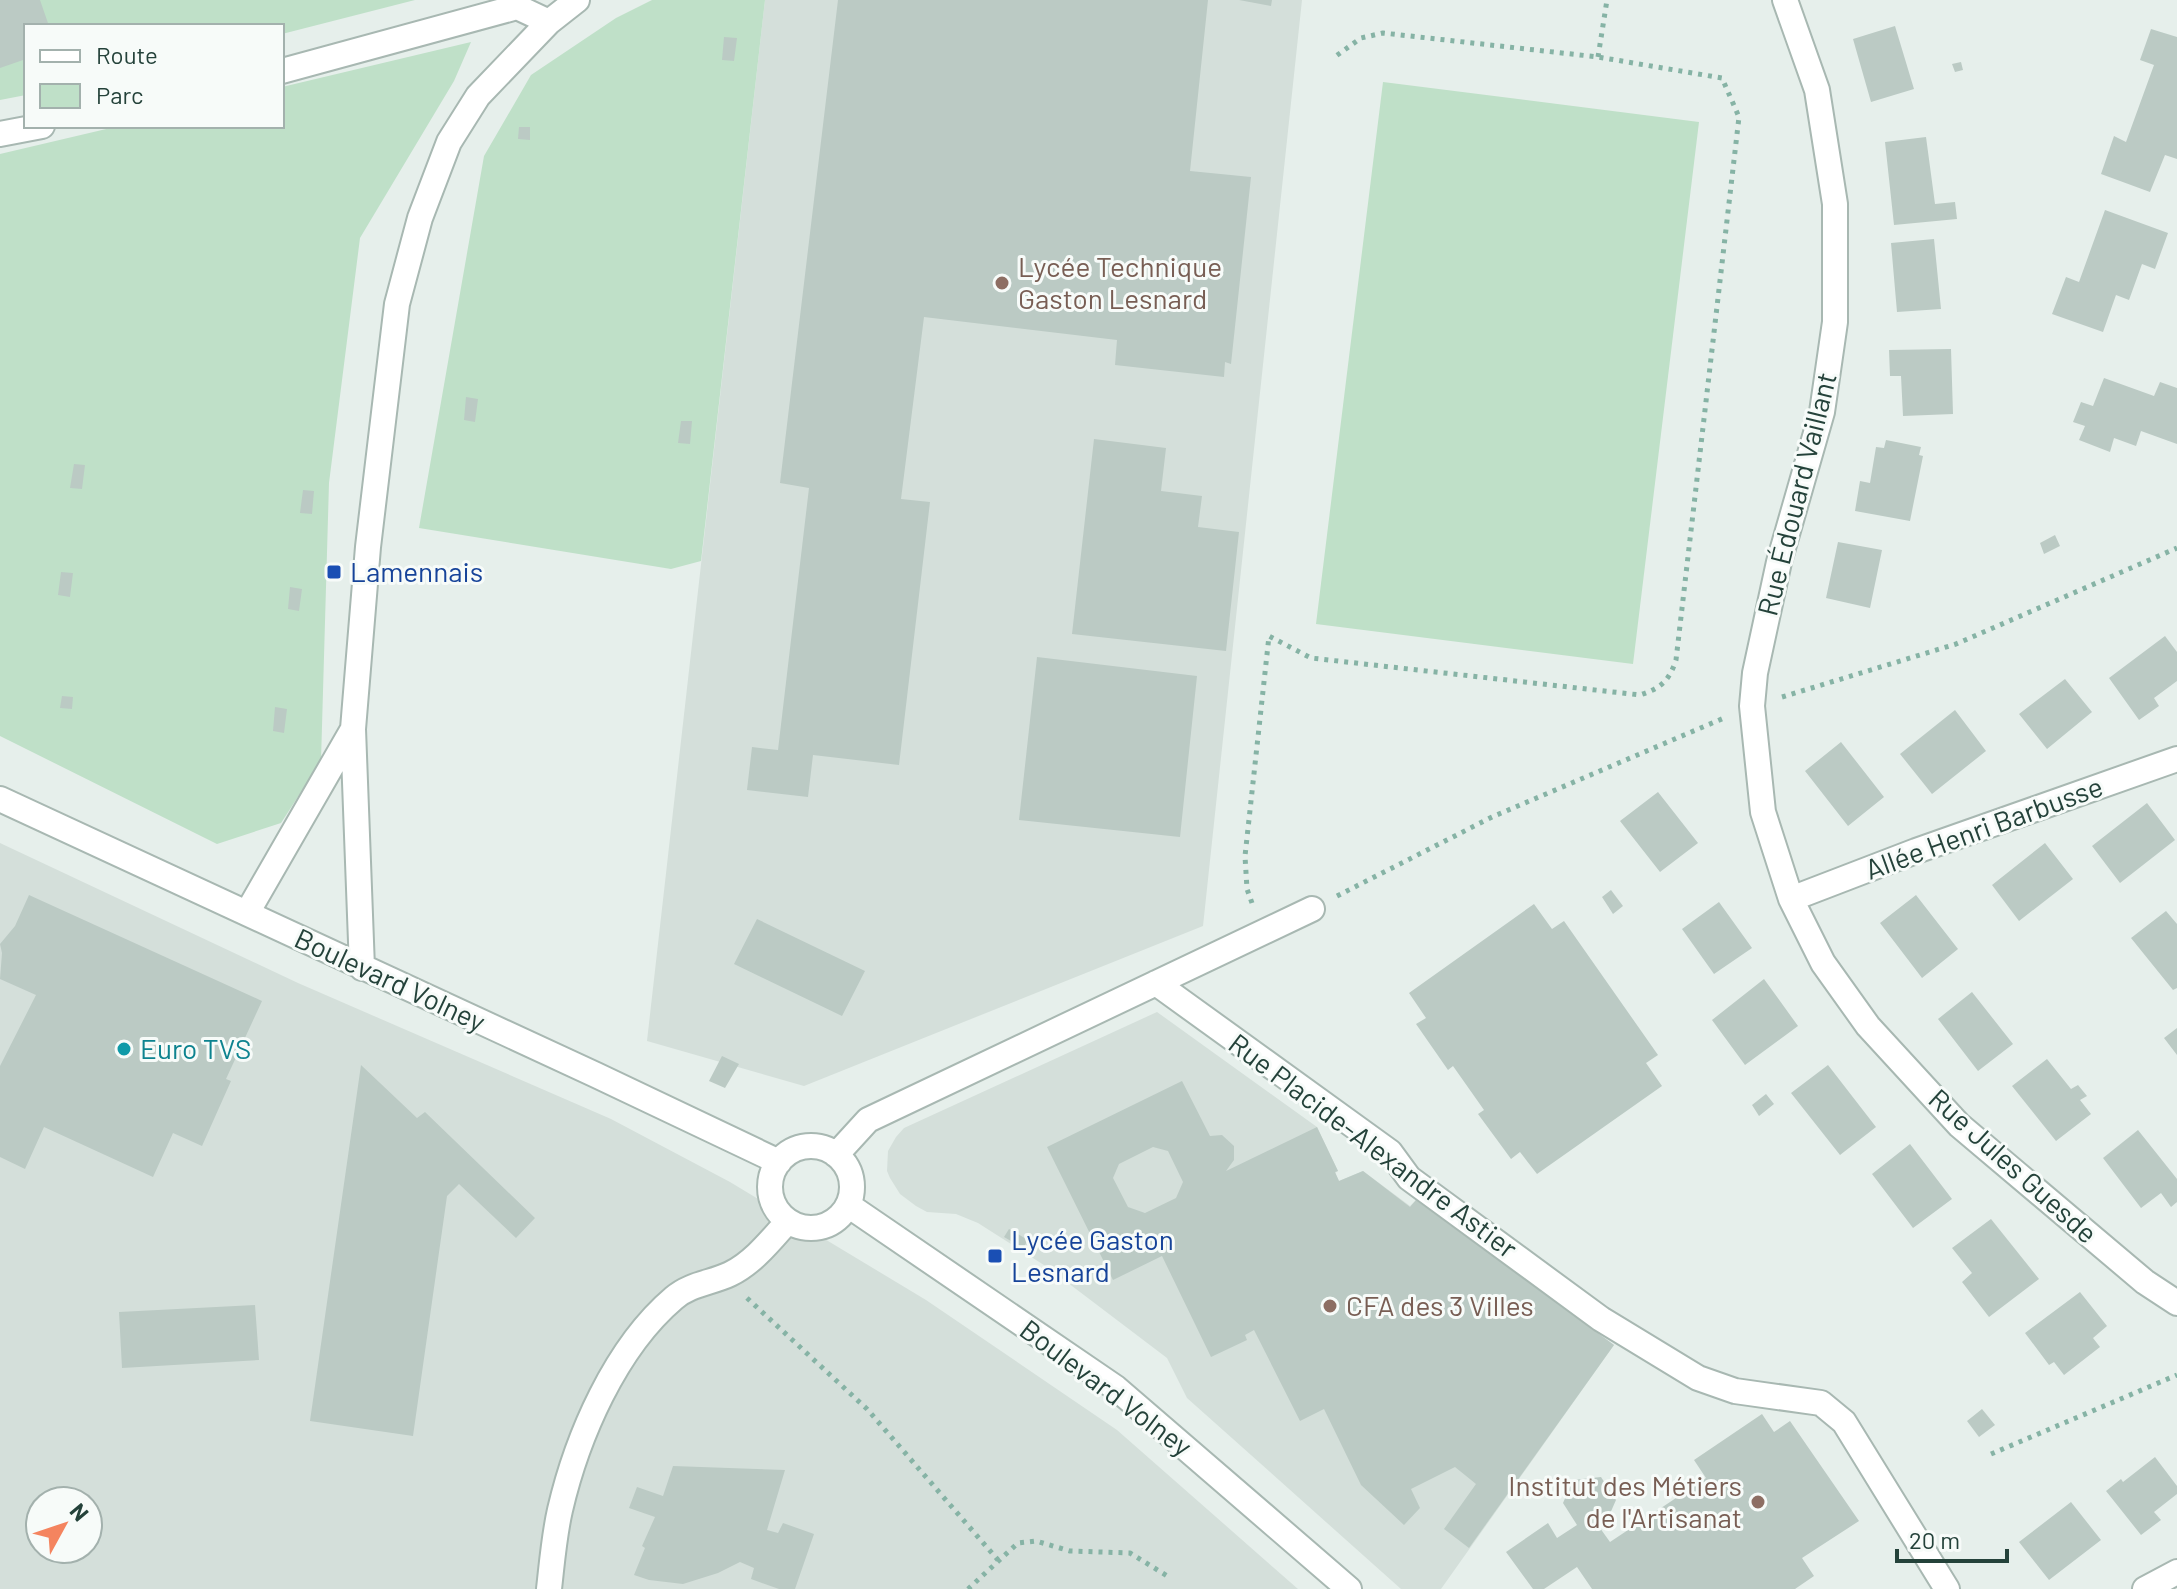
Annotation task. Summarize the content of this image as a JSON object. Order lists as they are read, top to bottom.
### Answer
{
  "streets": {
    "street": [
      "Rue Édouard Vaillant",
      "Allée Henri Barbusse",
      "Boulevard Volney",
      "Rue Placide-Alexandre Astier",
      "Rue Jules Guesde"
    ]
  },
  "crossings": [
    ["Rue Édouard Vaillant", "Rue Jules Guesde"],
    ["Allée Henri Barbusse", "Rue Jules Guesde"]
  ],
  "places": {
    "other": [
      "Lycée Technique Gaston Lesnard",
      "Euro TVS",
      "CFA des 3 Villes",
      "Institut des Métiers de l'Artisanat"
    ],
    "transit": ["Lamennais", "Lycée Gaston Lesnard"]
  },
  "legend": ["Route", "Parc"],
  "scale_bar": "20 m",
  "north": "top right"
}
